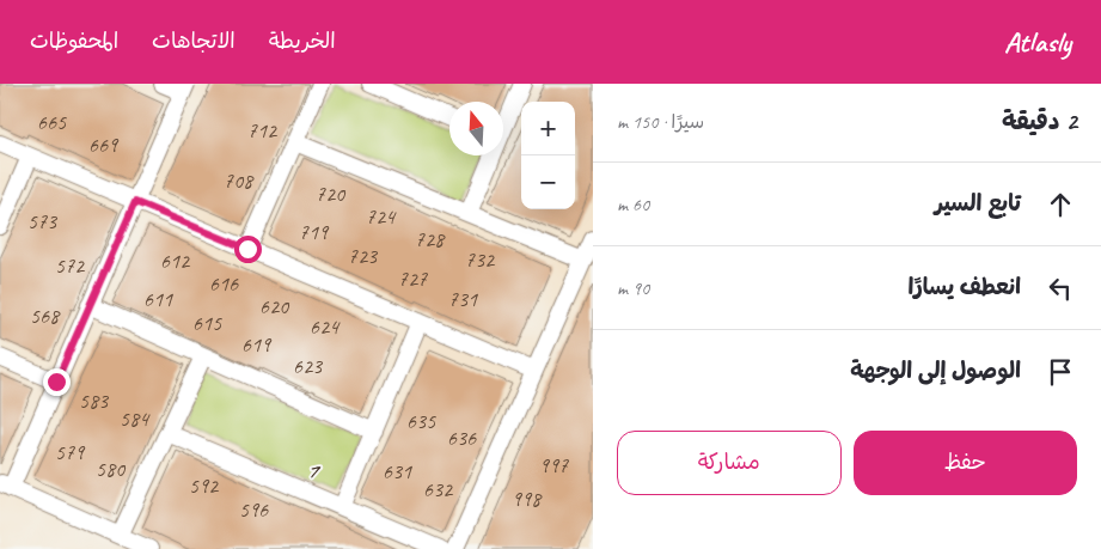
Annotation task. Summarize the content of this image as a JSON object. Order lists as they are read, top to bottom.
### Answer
{
  "streets": {
    "street": ["1"]
  },
  "house_numbers": [
    "665",
    "712",
    "669",
    "708",
    "720",
    "724",
    "573",
    "719",
    "728",
    "723",
    "732",
    "612",
    "572",
    "727",
    "616",
    "611",
    "731",
    "620",
    "568",
    "615",
    "624",
    "619",
    "623",
    "583",
    "584",
    "635",
    "636",
    "579",
    "997",
    "580",
    "631",
    "592",
    "632",
    "998",
    "596"
  ],
  "north": "top",
  "page": {
    "header": "Atlasly",
    "nav": ["الخريطة", "الاتجاهات", "المحفوظات"],
    "heading": ["2 دقيقة", "سيرًا · 150 m"],
    "map_buttons": ["+", "−"],
    "list": [
      ["تابع السير", "60 m"],
      ["انعطف يسارًا", "90 m"],
      "الوصول إلى الوجهة"
    ],
    "buttons": ["حفظ", "مشاركة"]
  }
}
